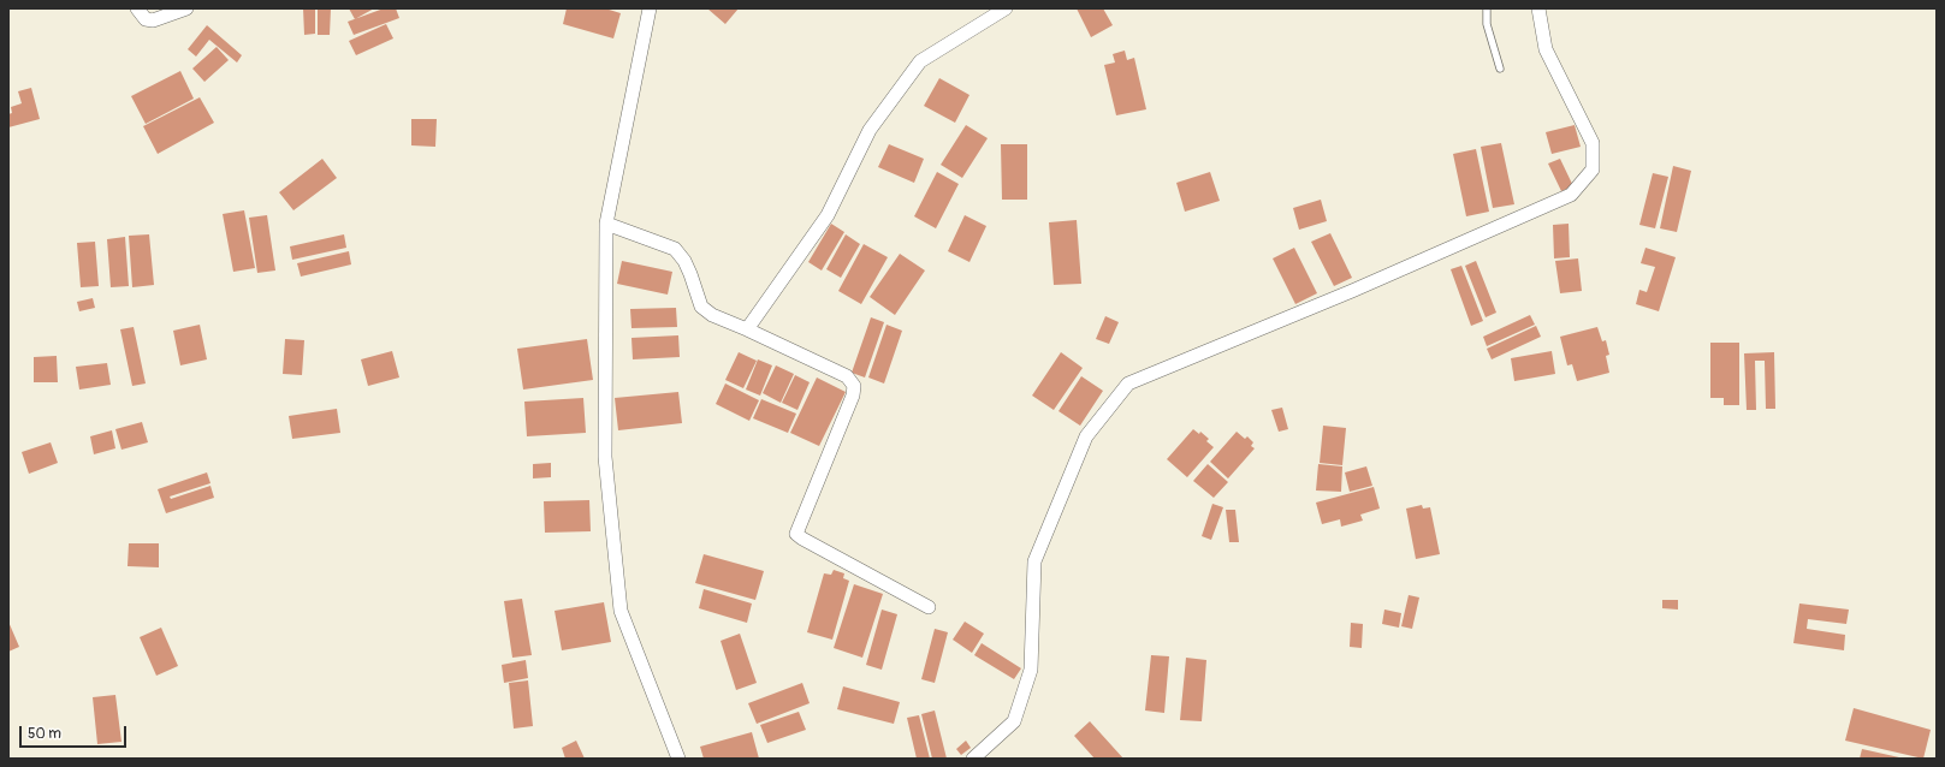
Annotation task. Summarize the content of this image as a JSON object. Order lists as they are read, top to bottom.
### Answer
{
  "scale_bar": "50 m"
}
